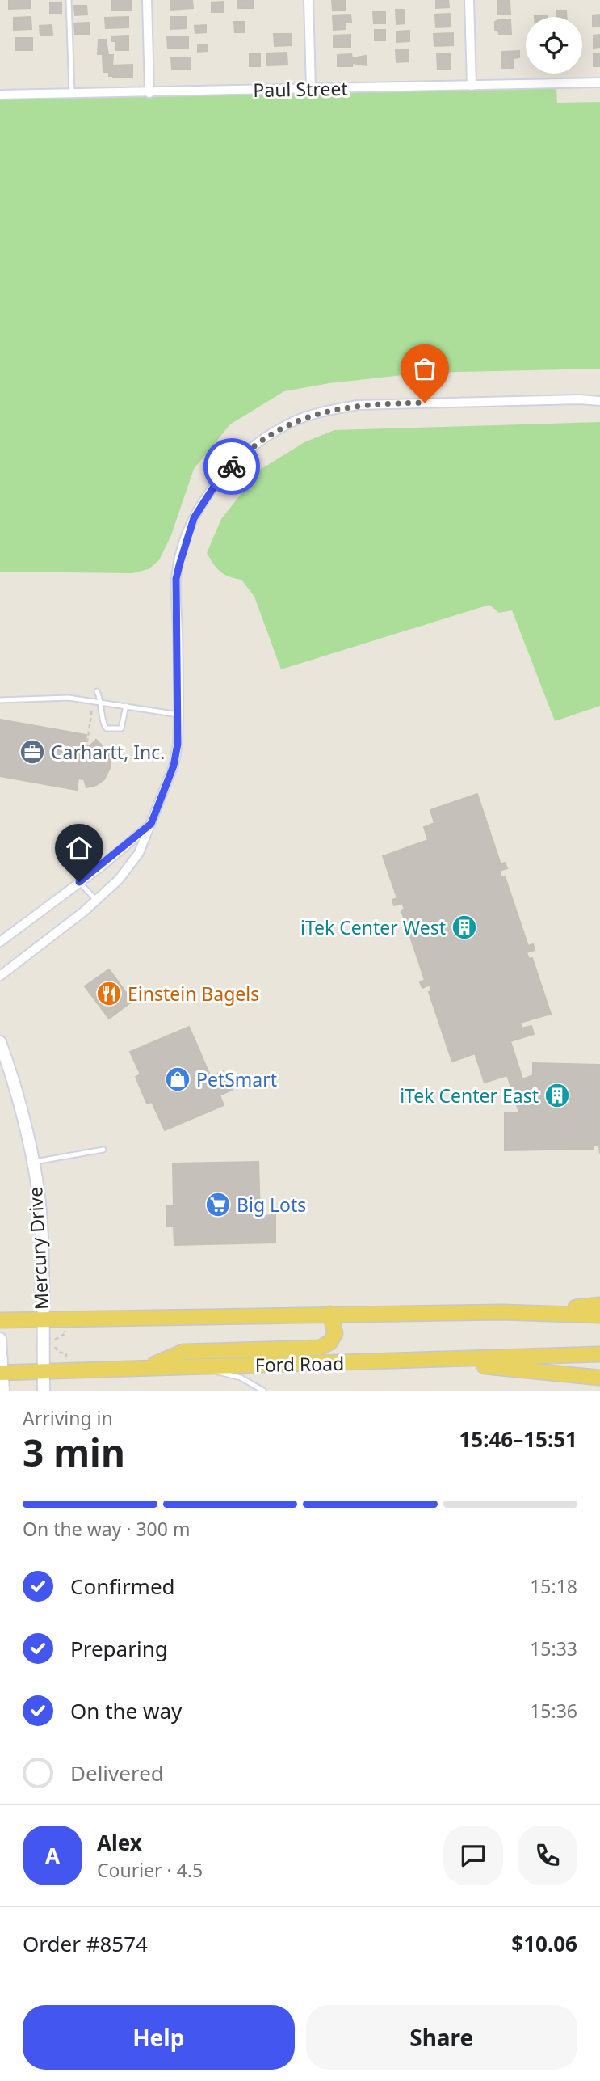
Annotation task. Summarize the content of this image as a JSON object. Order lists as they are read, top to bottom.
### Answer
{
  "streets": {
    "main road": ["Ford Road"],
    "street": ["Paul Street", "Mercury Drive"]
  },
  "crossings": [
    ["Mercury Drive", "Ford Road"]
  ],
  "places": {
    "office": ["Carhartt, Inc."],
    "building": ["iTek Center West", "iTek Center East"],
    "restaurant": ["Einstein Bagels"],
    "shop": ["PetSmart"],
    "supermarket": ["Big Lots"]
  },
  "page": {
    "heading": ["3 min", "Arriving in", "15:46–15:51"],
    "panel": [
      "Alex",
      "Courier · 4.5",
      "Order #8574",
      "$10.06"
    ],
    "bar": "On the way · 300 m",
    "list": [
      ["Confirmed", "15:18"],
      ["Preparing", "15:33"],
      ["On the way", "15:36"],
      "Delivered"
    ],
    "round": "A",
    "buttons": ["Help", "Share"]
  }
}
